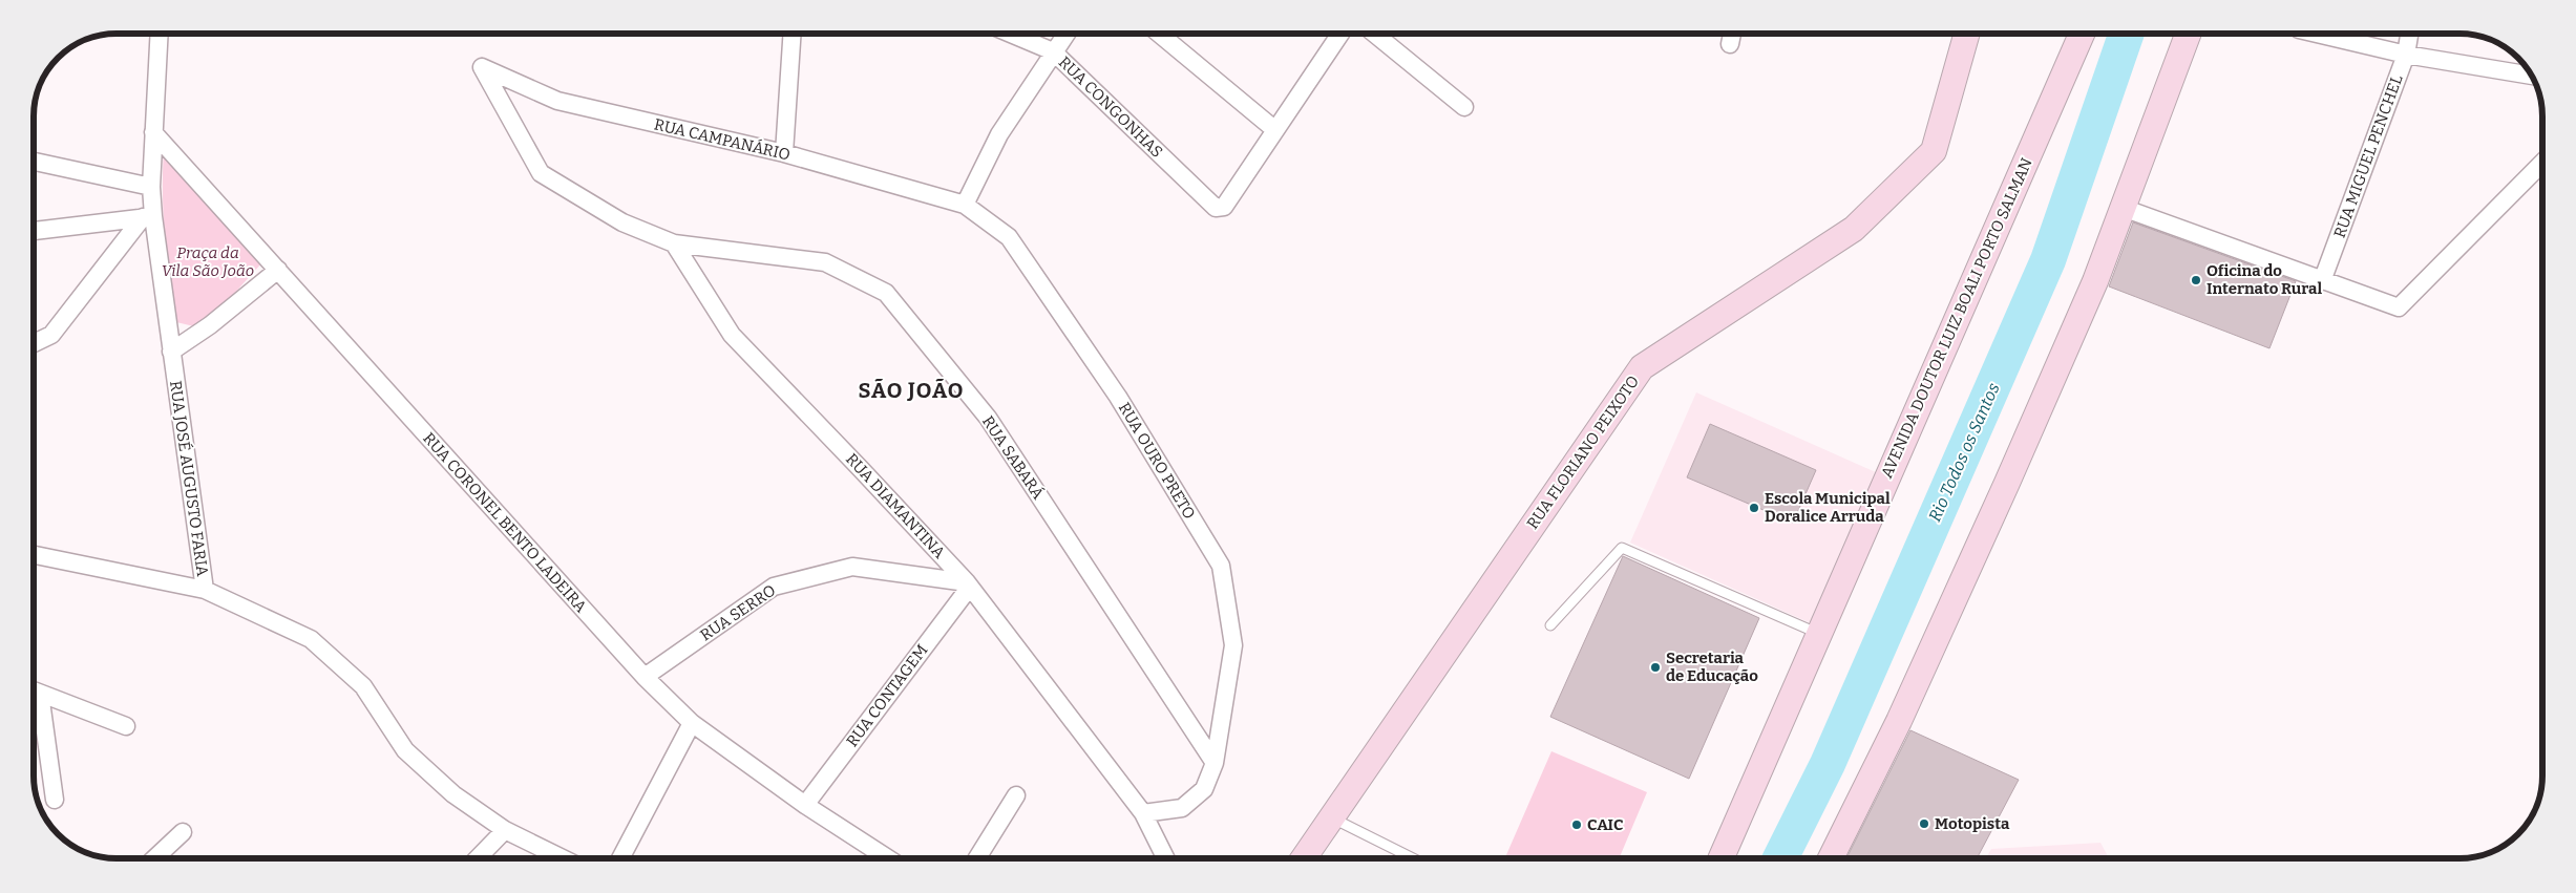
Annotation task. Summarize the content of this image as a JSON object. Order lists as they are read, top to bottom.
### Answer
{
  "streets": {
    "street": [
      "RUA CONGONHAS",
      "RUA CAMPANÁRIO",
      "RUA MIGUEL PENCHEL",
      "AVENIDA DOUTOR LUIZ BOALI PORTO SALMAN",
      "RUA FLORIANO PEIXOTO",
      "RUA SABARÁ",
      "RUA OURO PRETO",
      "RUA JOSÉ AUGUSTO FARIA",
      "RUA DIAMANTINA",
      "RUA CORONEL BENTO LADEIRA",
      "RUA SERRO",
      "RUA CONTAGEM"
    ]
  },
  "crossings": [
    ["RUA CAMPANÁRIO", "RUA SABARÁ"],
    ["RUA CAMPANÁRIO", "RUA OURO PRETO"],
    ["RUA SABARÁ", "RUA OURO PRETO"],
    ["RUA SABARÁ", "RUA DIAMANTINA"],
    ["RUA OURO PRETO", "RUA DIAMANTINA"],
    ["RUA JOSÉ AUGUSTO FARIA", "RUA CORONEL BENTO LADEIRA"],
    ["RUA DIAMANTINA", "RUA SERRO"],
    ["RUA DIAMANTINA", "RUA CONTAGEM"],
    ["RUA CORONEL BENTO LADEIRA", "RUA SERRO"],
    ["RUA CORONEL BENTO LADEIRA", "RUA CONTAGEM"],
    ["RUA SERRO", "RUA CONTAGEM"]
  ],
  "districts": ["SÃO JOÃO"],
  "water": ["Rio Todos os Santos"],
  "parks": ["Praça da Vila São João"],
  "places": [
    "Oficina do Internato Rural",
    "Escola Municipal Doralice Arruda",
    "Secretaria de Educação",
    "Motopista",
    "CAIC"
  ]
}
